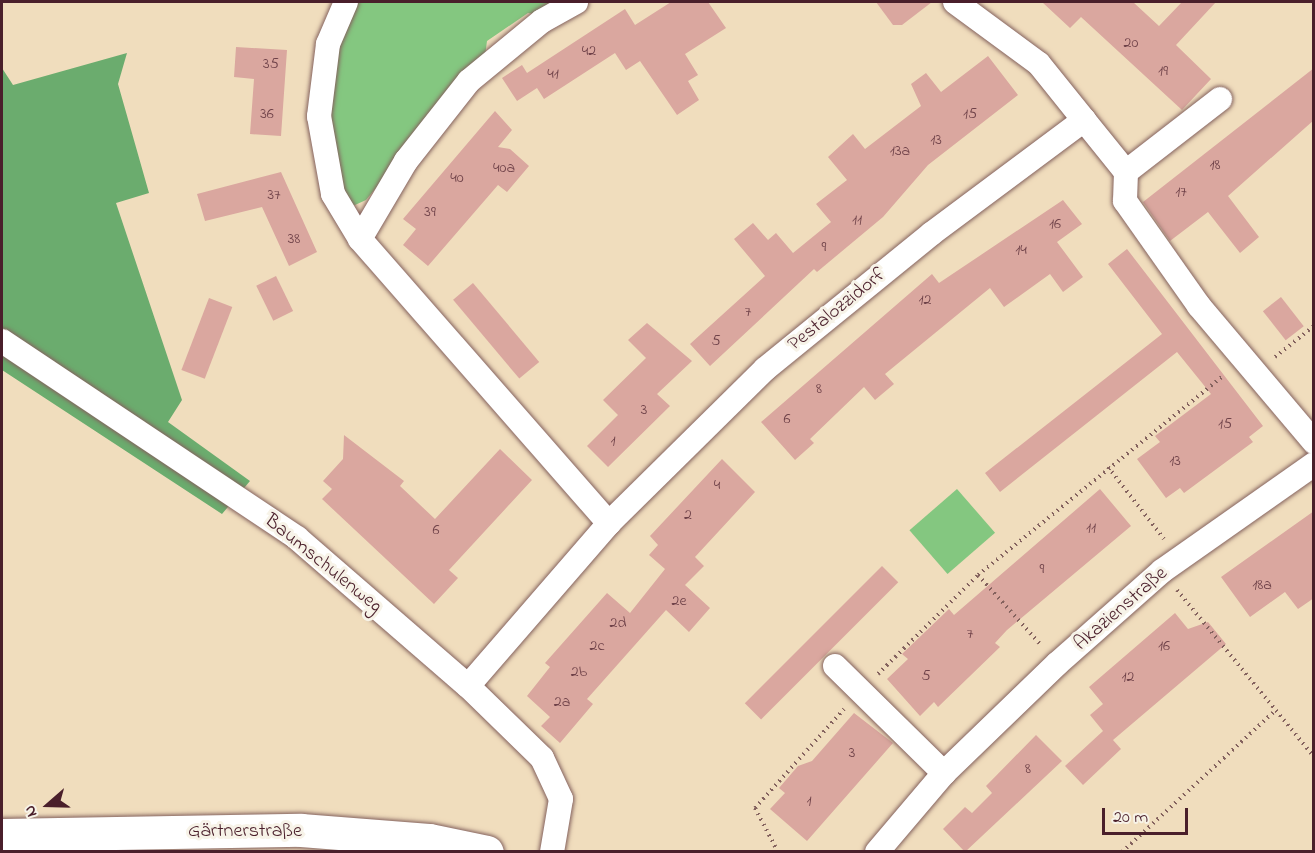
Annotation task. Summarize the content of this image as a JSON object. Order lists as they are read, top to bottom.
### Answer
{
  "streets": {
    "main road": ["Gärtnerstraße"],
    "street": ["Pestalozzidorf", "Baumschulenweg", "Akazienstraße"]
  },
  "crossings": [
    ["Pestalozzidorf", "Baumschulenweg"]
  ],
  "house_numbers": [
    "20",
    "42",
    "35",
    "19",
    "41",
    "36",
    "15",
    "13",
    "13a",
    "18",
    "40a",
    "40",
    "17",
    "37",
    "39",
    "11",
    "16",
    "38",
    "9",
    "14",
    "12",
    "7",
    "5",
    "8",
    "3",
    "6",
    "15",
    "1",
    "13",
    "4",
    "2",
    "11",
    "6",
    "9",
    "18a",
    "2e",
    "2d",
    "7",
    "2c",
    "16",
    "2b",
    "5",
    "12",
    "2a",
    "3",
    "8",
    "1"
  ],
  "scale_bar": "20 m",
  "north": "left"
}
